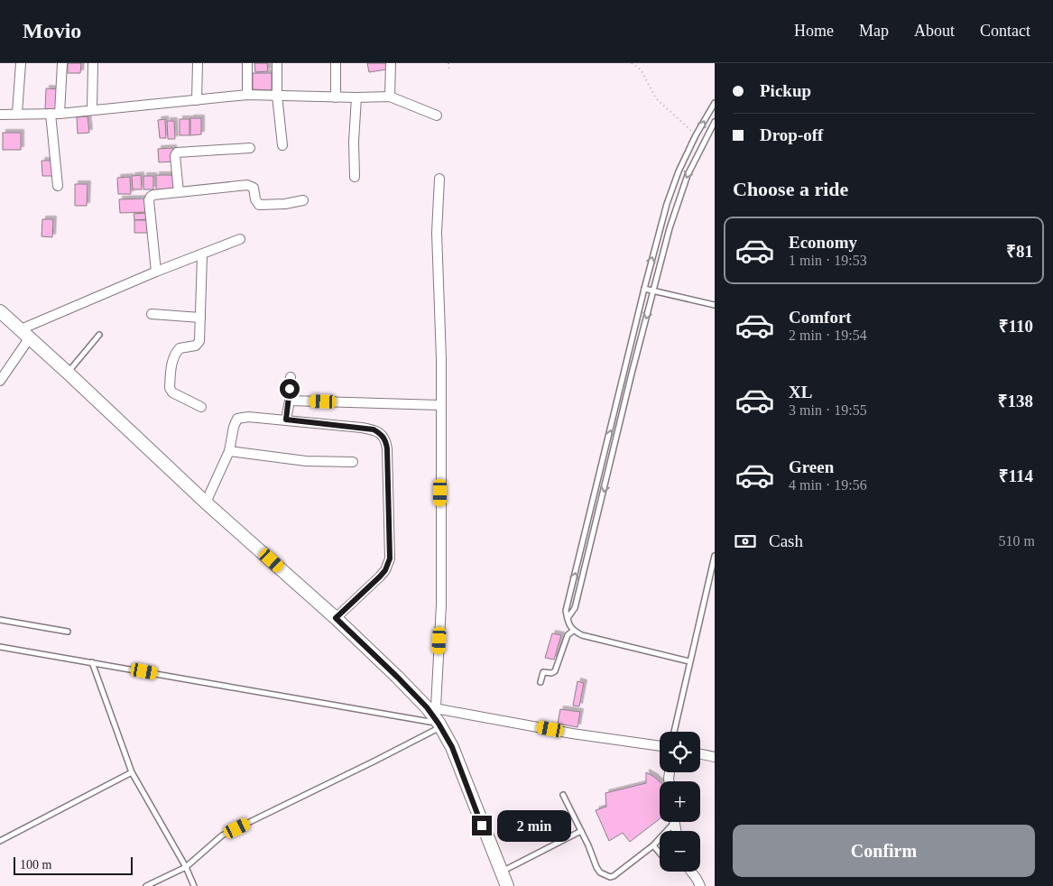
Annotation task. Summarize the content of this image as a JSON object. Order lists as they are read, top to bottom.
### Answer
{
  "scale_bar": "100 m",
  "page": {
    "header": "Movio",
    "nav": [
      "Home",
      "Map",
      "About",
      "Contact"
    ],
    "banner": ["Pickup", "Drop-off"],
    "heading": "Choose a ride",
    "list": [
      {
        "name": "Economy",
        "note": "1 min · 19:53",
        "value": "₹81"
      },
      {
        "name": "Comfort",
        "note": "2 min · 19:54",
        "value": "₹110"
      },
      {
        "name": "XL",
        "note": "3 min · 19:55",
        "value": "₹138"
      },
      {
        "name": "Green",
        "note": "4 min · 19:56",
        "value": "₹114"
      }
    ],
    "pay": ["Cash", "510 m"],
    "map_buttons": ["+", "−"],
    "bubble": "2 min",
    "buttons": "Confirm",
    "scale": "100 m"
  }
}
